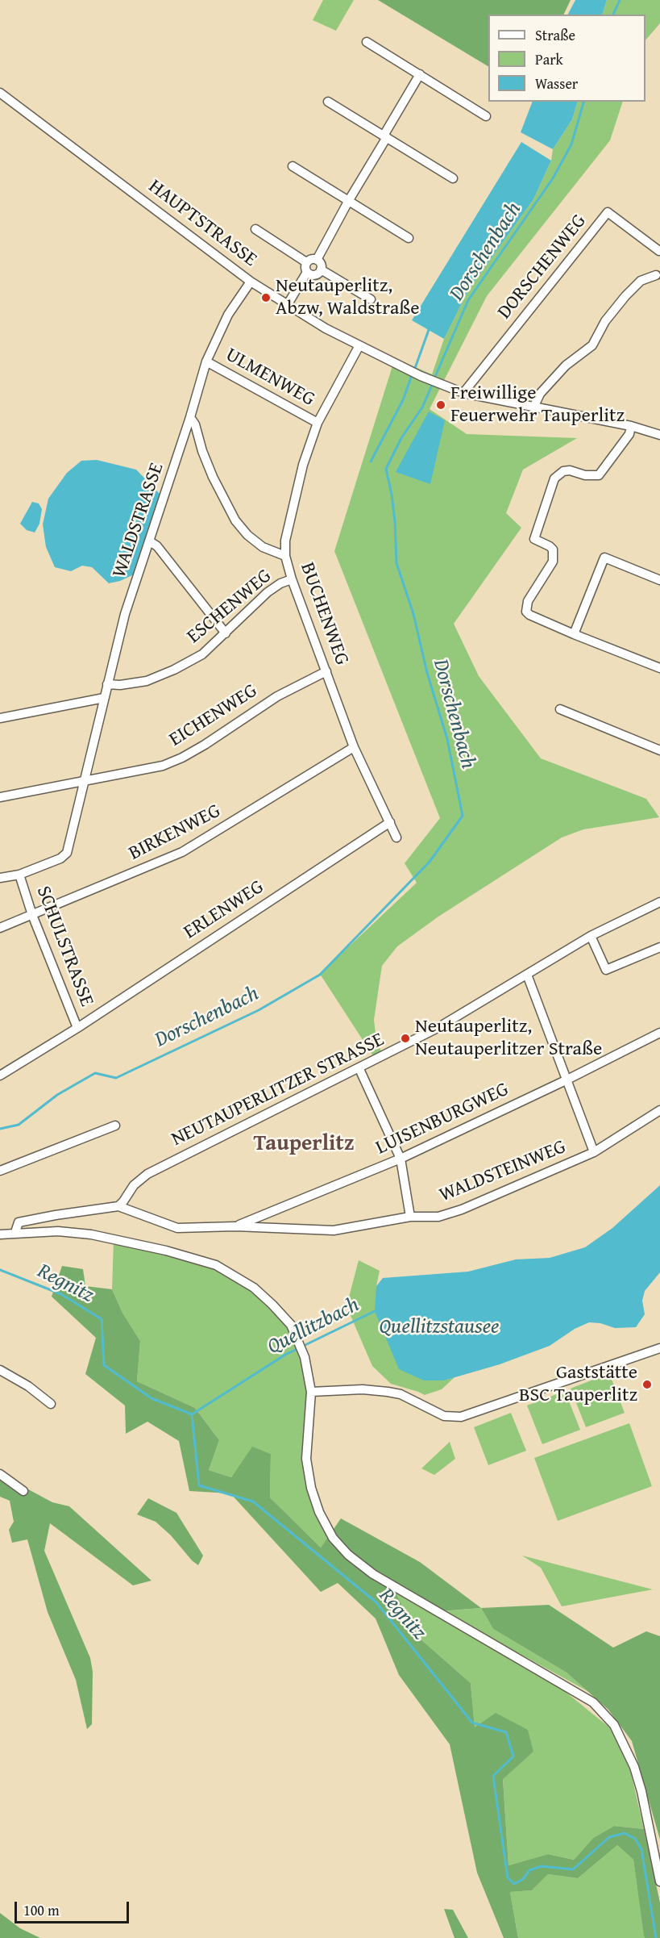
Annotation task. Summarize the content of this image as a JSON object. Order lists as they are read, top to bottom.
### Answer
{
  "streets": {
    "street": [
      "HAUPTSTRASSE",
      "DORSCHENWEG",
      "ULMENWEG",
      "WALDSTRASSE",
      "ESCHENWEG",
      "BUCHENWEG",
      "EICHENWEG",
      "BIRKENWEG",
      "ERLENWEG",
      "SCHULSTRASSE",
      "NEUTAUPERLITZER STRASSE",
      "LUISENBURGWEG",
      "WALDSTEINWEG"
    ]
  },
  "crossings": [
    ["HAUPTSTRASSE", "DORSCHENWEG"],
    ["HAUPTSTRASSE", "WALDSTRASSE"],
    ["HAUPTSTRASSE", "BUCHENWEG"],
    ["ULMENWEG", "WALDSTRASSE"],
    ["ULMENWEG", "BUCHENWEG"],
    ["WALDSTRASSE", "ESCHENWEG"],
    ["WALDSTRASSE", "EICHENWEG"],
    ["WALDSTRASSE", "SCHULSTRASSE"],
    ["ESCHENWEG", "BUCHENWEG"],
    ["BUCHENWEG", "EICHENWEG"],
    ["BUCHENWEG", "BIRKENWEG"],
    ["BUCHENWEG", "ERLENWEG"],
    ["BIRKENWEG", "SCHULSTRASSE"],
    ["ERLENWEG", "SCHULSTRASSE"],
    ["NEUTAUPERLITZER STRASSE", "WALDSTEINWEG"],
    ["LUISENBURGWEG", "WALDSTEINWEG"]
  ],
  "districts": ["Tauperlitz"],
  "water": [
    "Dorschenbach",
    "Regnitz",
    "Quellitzbach",
    "Quellitzstausee"
  ],
  "places": [
    "Neutauperlitz, Abzw, Waldstraße",
    "Freiwillige Feuerwehr Tauperlitz",
    "Neutauperlitz, Neutauperlitzer Straße",
    "Gaststätte BSC Tauperlitz"
  ],
  "legend": ["Straße", "Park", "Wasser"],
  "scale_bar": "100 m"
}
